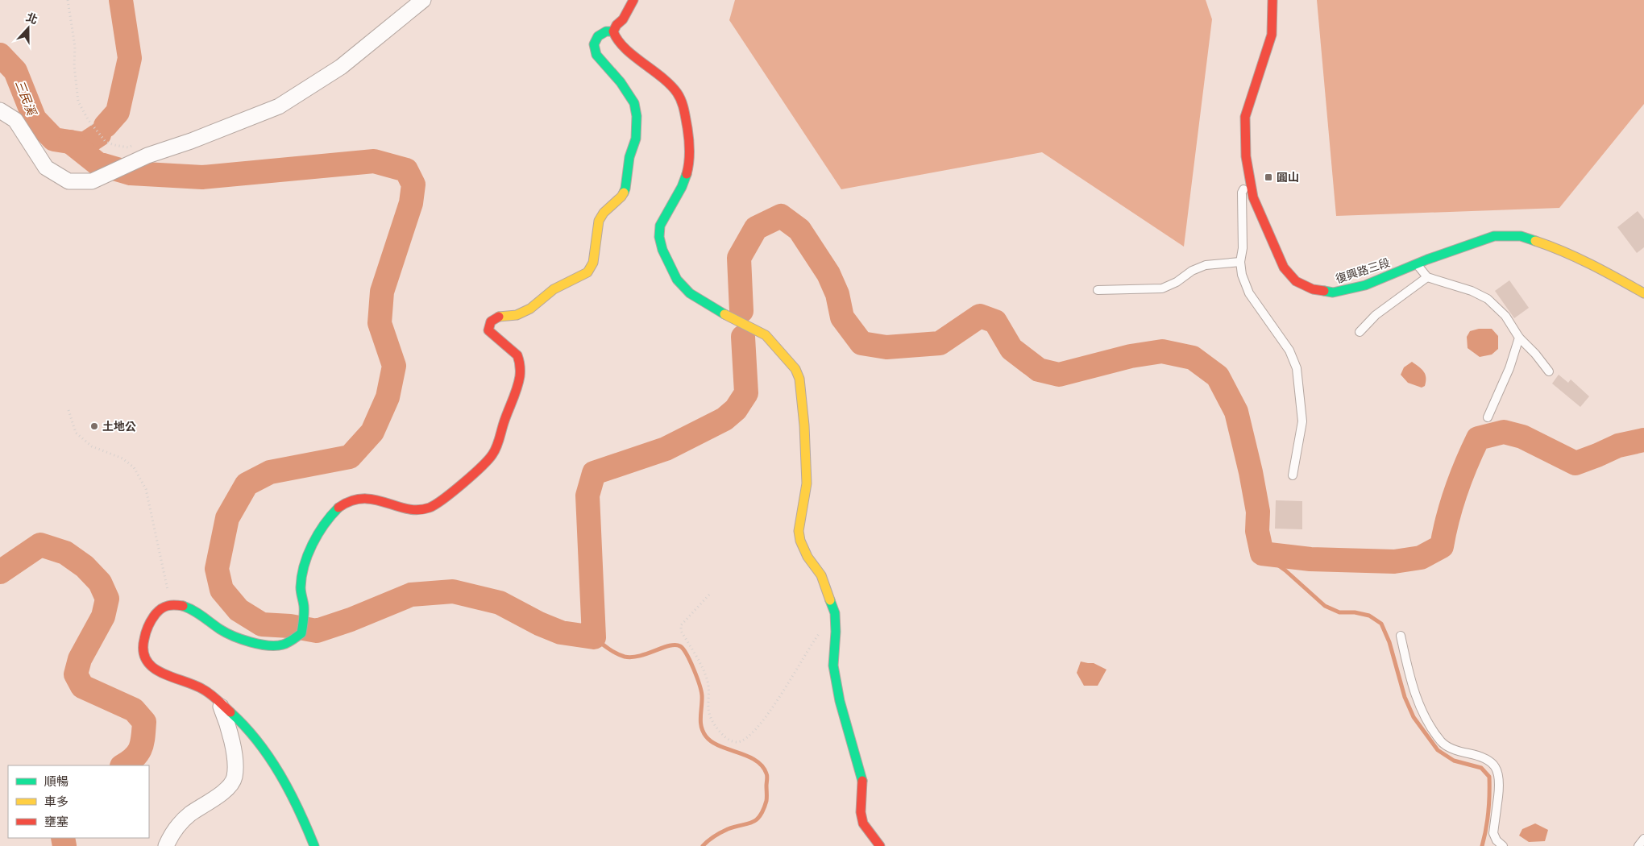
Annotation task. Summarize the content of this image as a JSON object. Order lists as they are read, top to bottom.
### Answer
{
  "streets": {
    "street": ["復興路三段"]
  },
  "water": ["三民溪"],
  "places": {
    "transit": ["圓山"],
    "other": ["土地公"]
  },
  "legend": ["順暢", "車多", "壅塞"],
  "north": "top"
}
